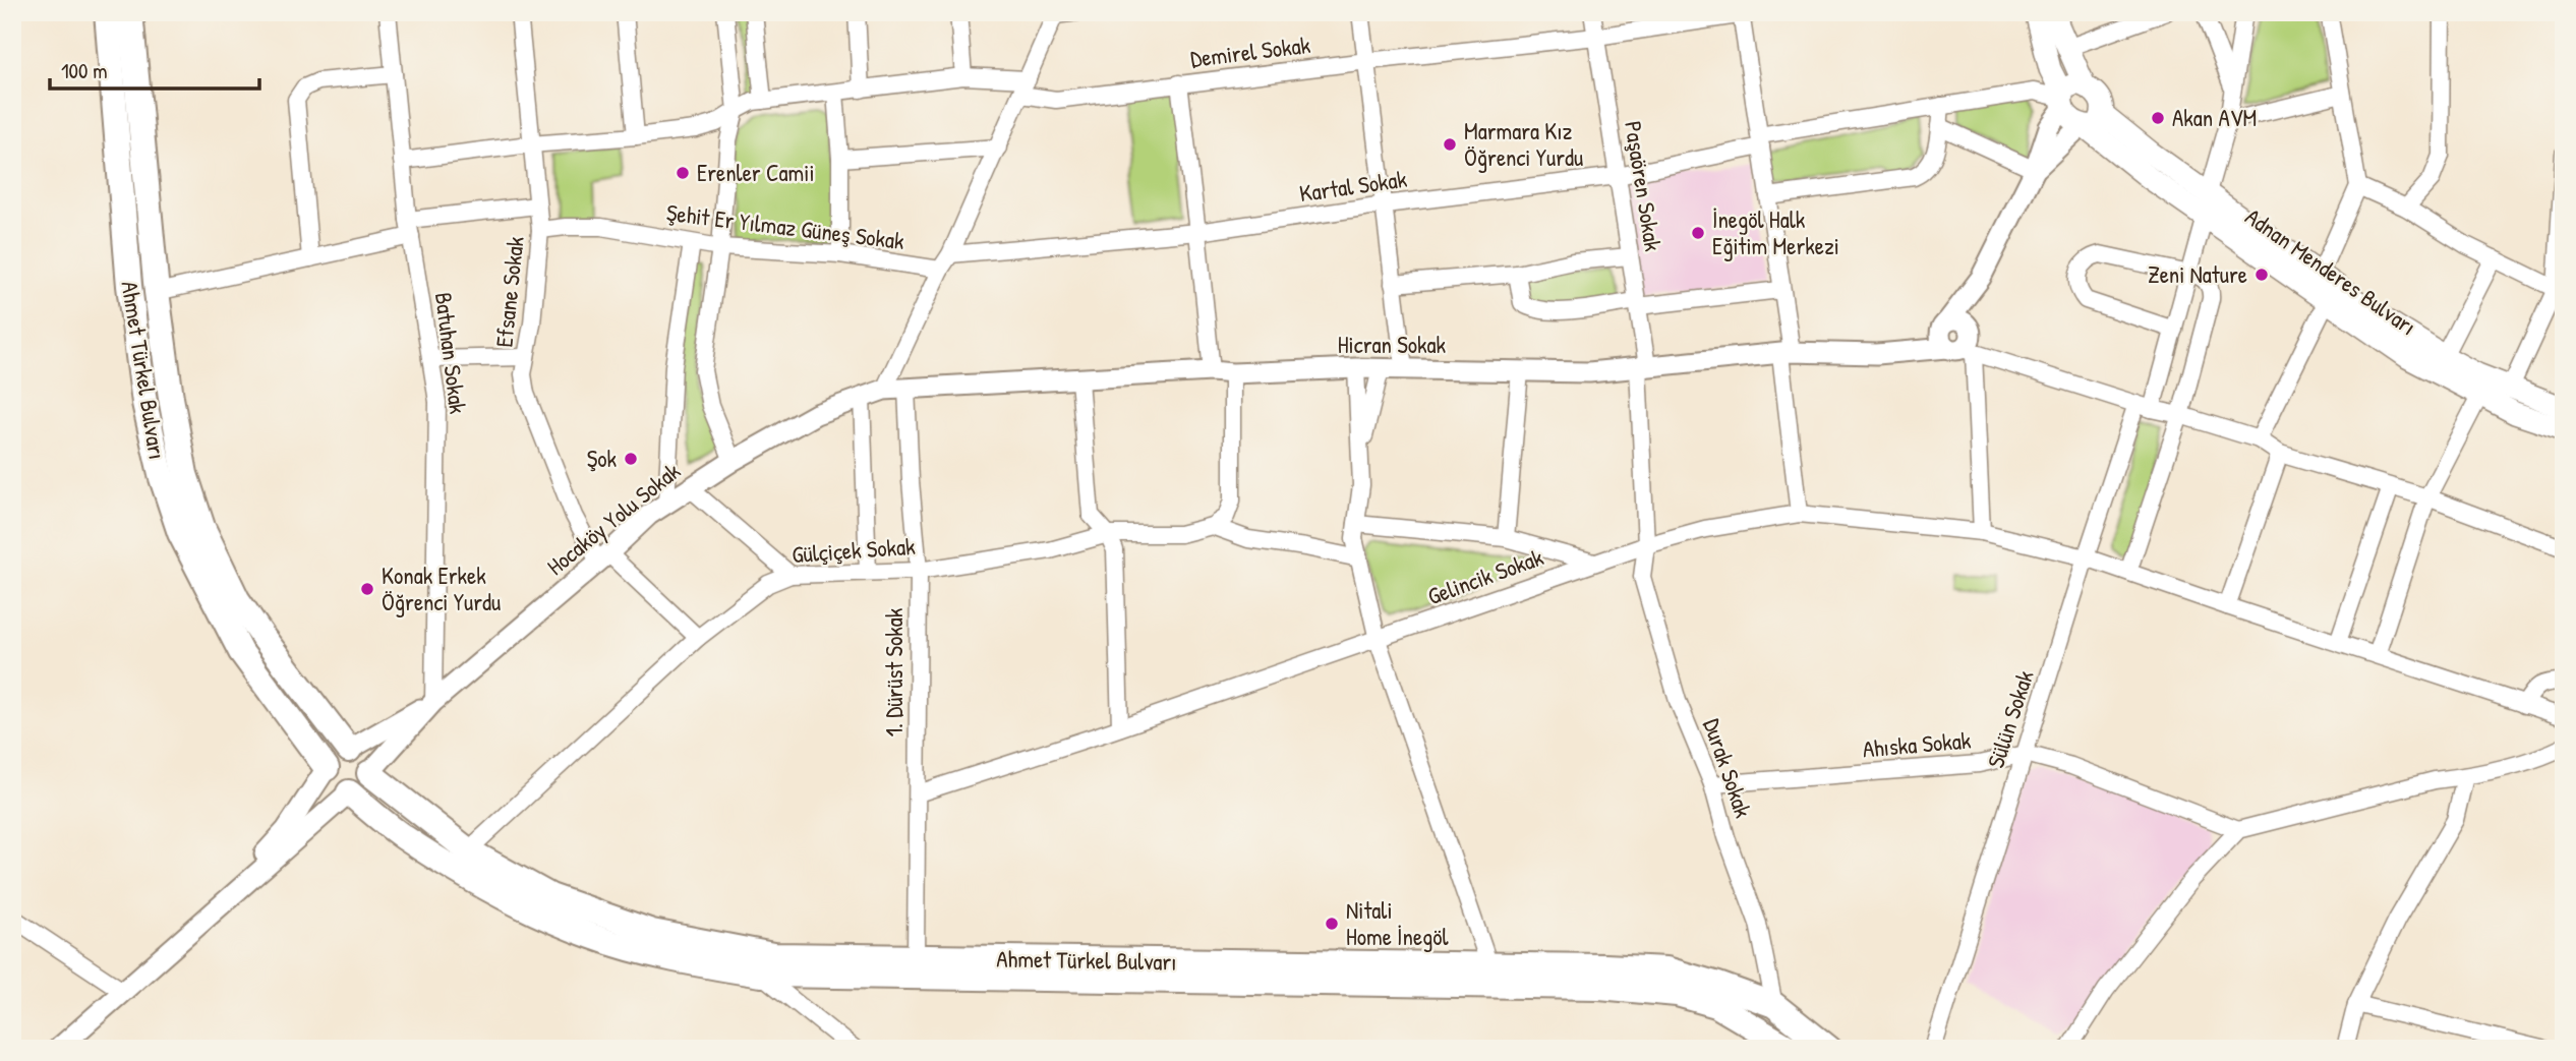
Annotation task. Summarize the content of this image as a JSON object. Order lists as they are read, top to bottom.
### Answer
{
  "streets": {
    "main road": ["Adnan Menderes Bulvarı", "Ahmet Türkel Bulvarı"],
    "street": [
      "Demirel Sokak",
      "Kartal Sokak",
      "Paşaören Sokak",
      "Şehit Er Yılmaz Güneş Sokak",
      "Efsane Sokak",
      "Hicran Sokak",
      "Batuhan Sokak",
      "Hocaköy Yolu Sokak",
      "Gülçiçek Sokak",
      "Gelincik Sokak",
      "1. Dürüst Sokak",
      "Sülün Sokak",
      "Ahıska Sokak",
      "Durak Sokak"
    ]
  },
  "crossings": [
    ["Demirel Sokak", "Paşaören Sokak"],
    ["Demirel Sokak", "Efsane Sokak"],
    ["Demirel Sokak", "Batuhan Sokak"],
    ["Kartal Sokak", "Paşaören Sokak"],
    ["Kartal Sokak", "Adnan Menderes Bulvarı"],
    ["Paşaören Sokak", "Hicran Sokak"],
    ["Paşaören Sokak", "Gelincik Sokak"],
    ["Paşaören Sokak", "Durak Sokak"],
    ["Şehit Er Yılmaz Güneş Sokak", "Efsane Sokak"],
    ["Adnan Menderes Bulvarı", "Sülün Sokak"],
    ["Efsane Sokak", "Hocaköy Yolu Sokak"],
    ["Efsane Sokak", "Gülçiçek Sokak"],
    ["Hicran Sokak", "Hocaköy Yolu Sokak"],
    ["Hicran Sokak", "1. Dürüst Sokak"],
    ["Batuhan Sokak", "Hocaköy Yolu Sokak"],
    ["Ahmet Türkel Bulvarı", "Gülçiçek Sokak"],
    ["Ahmet Türkel Bulvarı", "1. Dürüst Sokak"],
    ["Ahmet Türkel Bulvarı", "Durak Sokak"],
    ["Hocaköy Yolu Sokak", "1. Dürüst Sokak"],
    ["Gülçiçek Sokak", "1. Dürüst Sokak"],
    ["Gelincik Sokak", "1. Dürüst Sokak"],
    ["Gelincik Sokak", "Sülün Sokak"],
    ["Gelincik Sokak", "Durak Sokak"],
    ["Sülün Sokak", "Ahıska Sokak"],
    ["Ahıska Sokak", "Durak Sokak"]
  ],
  "places": [
    "Akan AVM",
    "Marmara Kız Öğrenci Yurdu",
    "Erenler Camii",
    "İnegöl Halk Eğitim Merkezi",
    "Zeni Nature",
    "Şok",
    "Konak Erkek Öğrenci Yurdu",
    "Nitali Home İnegöl"
  ],
  "scale_bar": "100 m"
}
